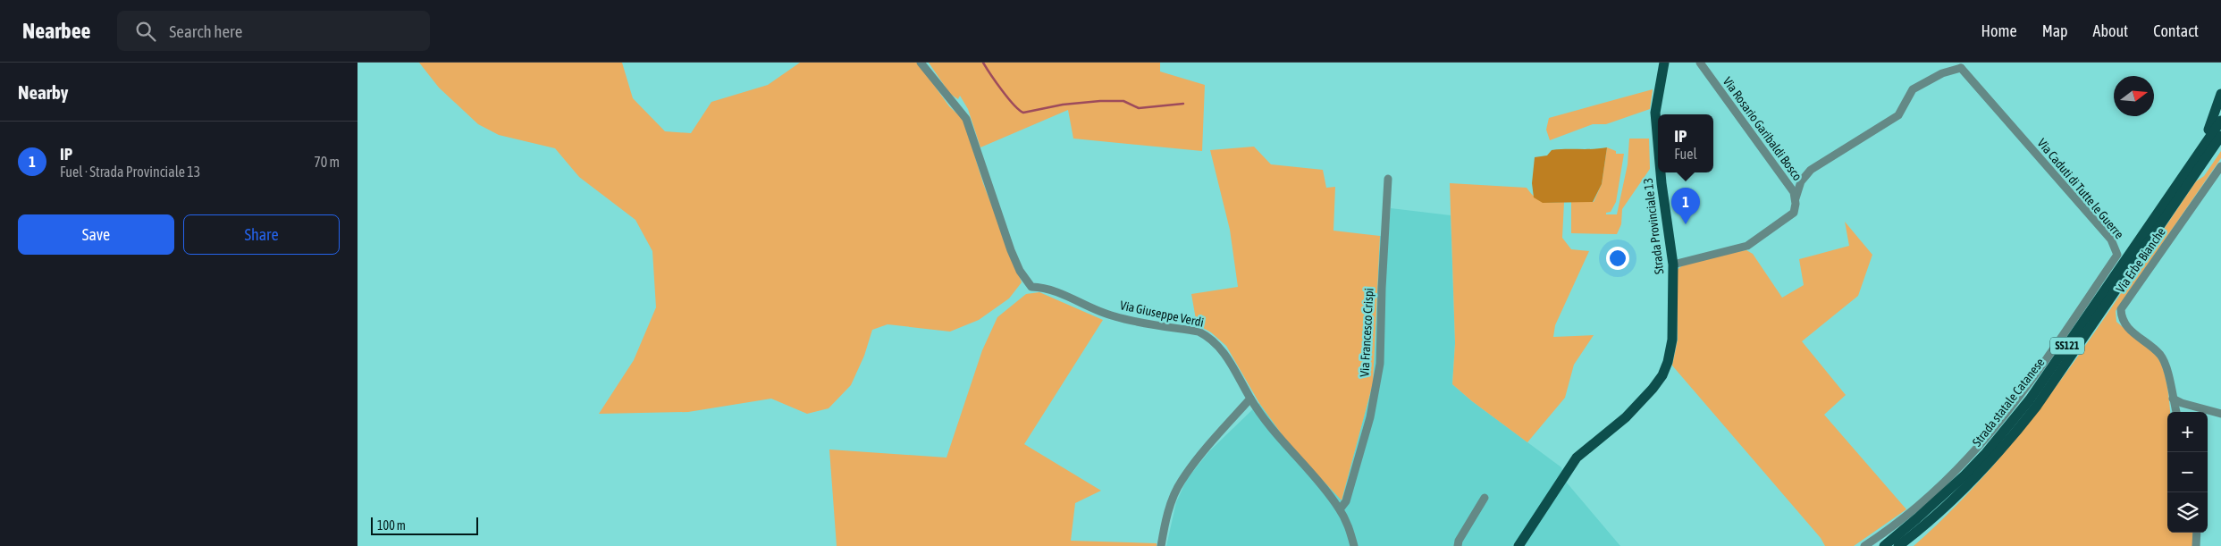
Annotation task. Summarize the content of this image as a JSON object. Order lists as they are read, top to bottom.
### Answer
{
  "streets": {
    "main road": ["Strada Provinciale 13", "SS121", "Strada statale Catanese"],
    "street": [
      "Via Rosario Garibaldi Bosco",
      "Via Caduti di Tutte le Guerre",
      "Via Erbe Bianche",
      "Via Giuseppe Verdi",
      "Via Francesco Crispi"
    ]
  },
  "crossings": [
    ["Via Rosario Garibaldi Bosco", "Strada Provinciale 13"],
    ["Via Giuseppe Verdi", "Via Francesco Crispi"]
  ],
  "scale_bar": "100 m",
  "north": "right",
  "page": {
    "header": "Nearbee",
    "search": "Search here",
    "nav": [
      "Home",
      "Map",
      "About",
      "Contact"
    ],
    "heading": "Nearby",
    "popup": ["IP", "Fuel"],
    "list": [
      {
        "mark": "1",
        "name": "IP",
        "note": "Fuel · Strada Provinciale 13",
        "value": "70 m"
      }
    ],
    "pins": "1",
    "buttons": ["Save", "Share"],
    "map_buttons": ["+", "−"],
    "scale": "100 m"
  }
}
